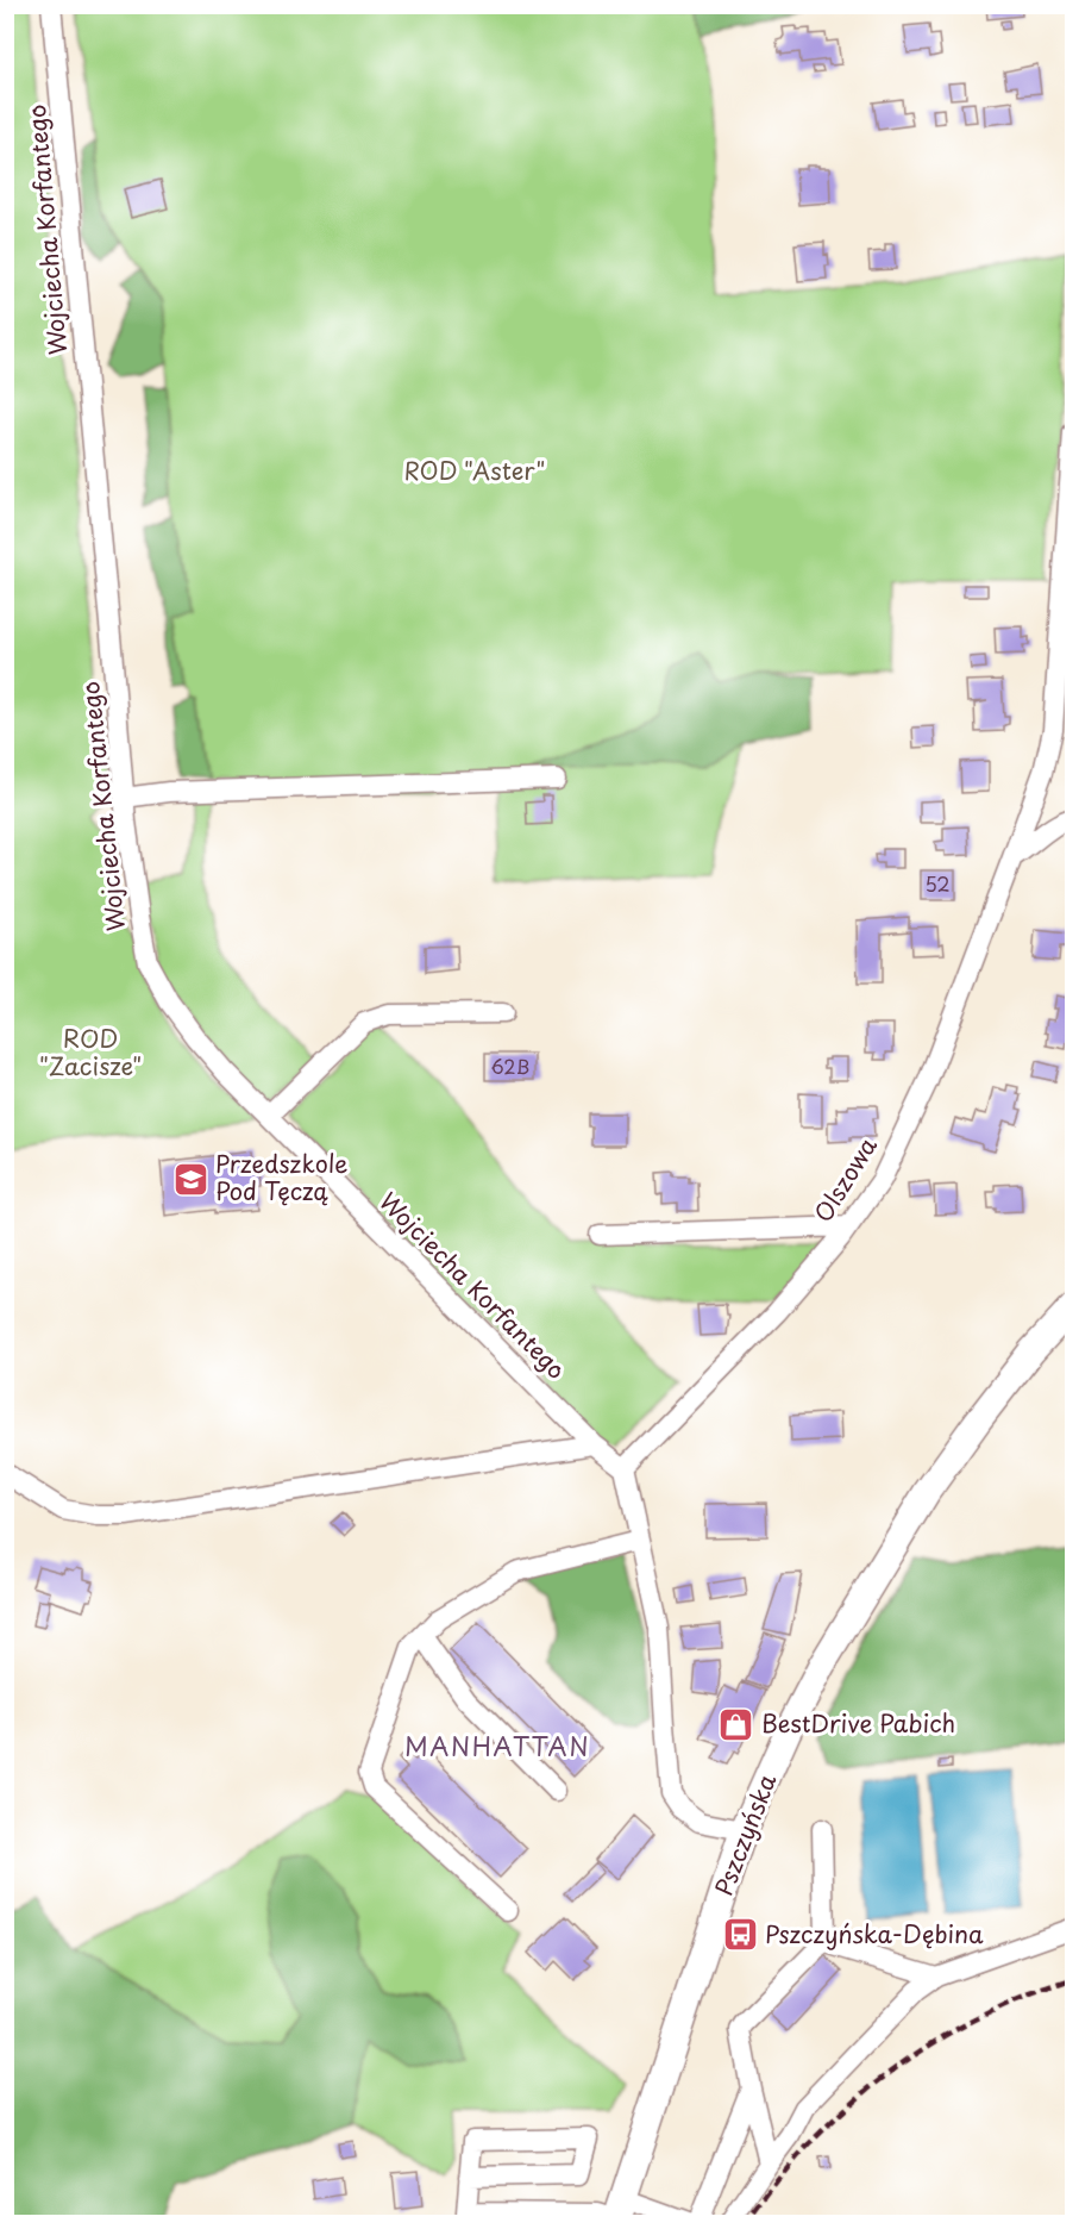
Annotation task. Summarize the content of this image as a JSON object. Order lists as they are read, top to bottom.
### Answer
{
  "streets": {
    "main road": ["Pszczyńska"],
    "street": ["Wojciecha Korfantego", "Olszowa"]
  },
  "crossings": [
    ["Wojciecha Korfantego", "Olszowa"]
  ],
  "districts": ["MANHATTAN"],
  "parks": ["ROD \"Aster\"", "ROD \"Zacisze\""],
  "places": {
    "school or university": ["Przedszkole Pod Tęczą"],
    "shop": ["BestDrive Pabich"],
    "bus stop": ["Pszczyńska-Dębina"]
  },
  "house_numbers": ["52", "62B"]
}
